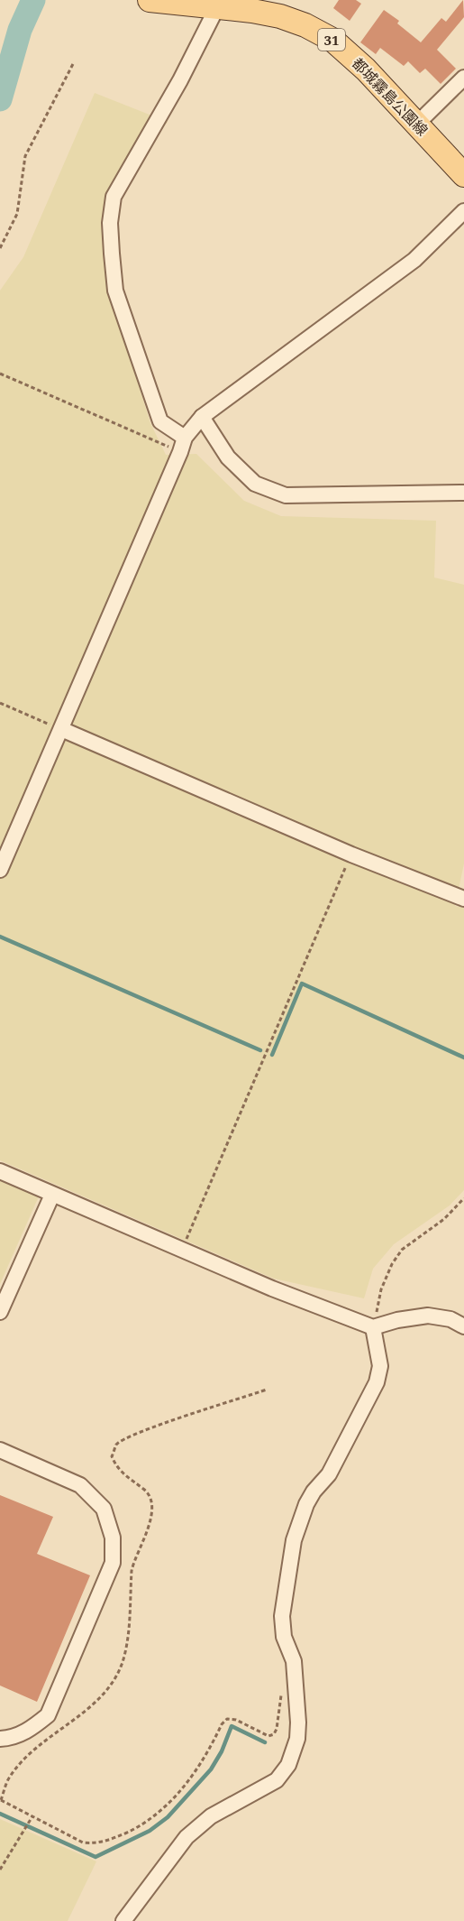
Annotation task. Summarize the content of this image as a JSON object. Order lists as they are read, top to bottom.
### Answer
{
  "streets": {
    "main road": ["31", "都城霧島公園線"]
  }
}
